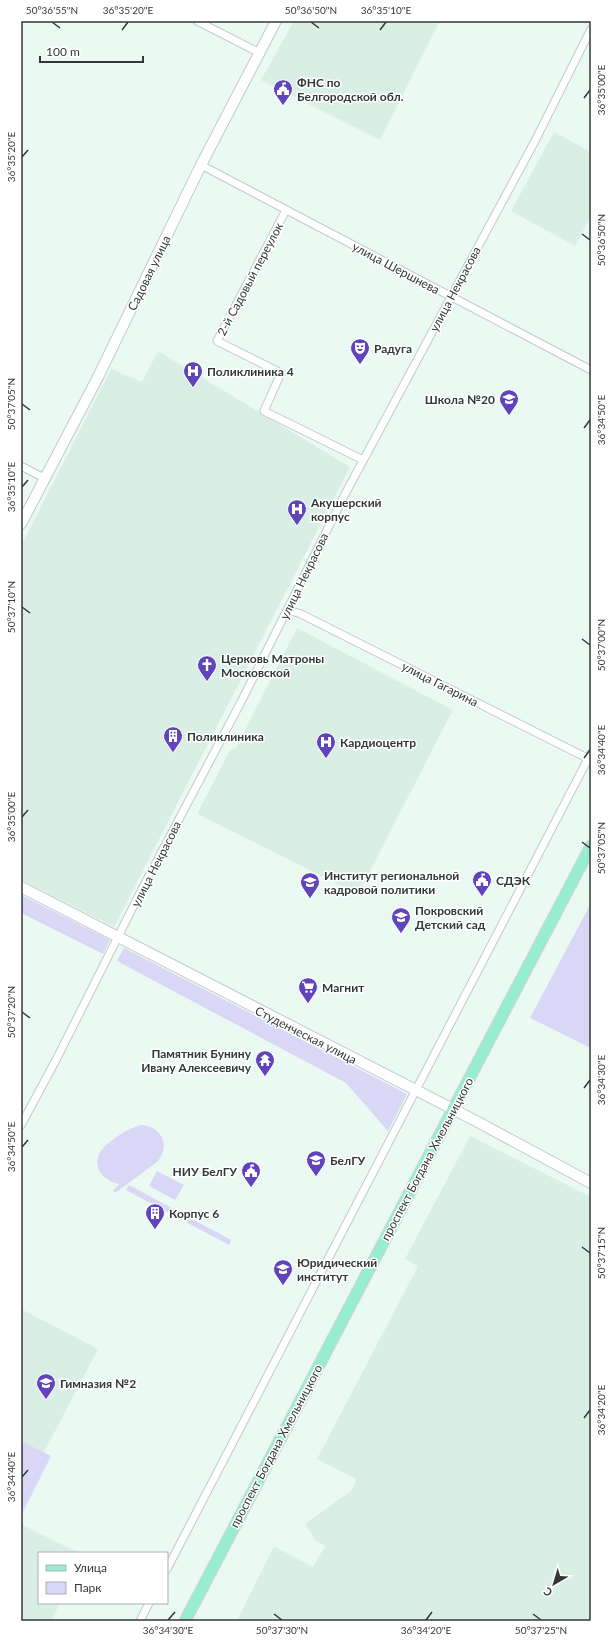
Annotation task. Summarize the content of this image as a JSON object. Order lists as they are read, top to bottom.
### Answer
{
  "streets": {
    "main road": ["Садовая улица", "Студенческая улица", "проспект Богдана Хмельницкого"],
    "street": [
      "улица Шершнева",
      "2-й Садовый переулок",
      "улица Некрасова",
      "улица Гагарина"
    ]
  },
  "crossings": [
    ["улица Шершнева", "Садовая улица"],
    ["улица Шершнева", "2-й Садовый переулок"],
    ["улица Шершнева", "улица Некрасова"],
    ["2-й Садовый переулок", "улица Некрасова"],
    ["улица Некрасова", "улица Гагарина"],
    ["улица Некрасова", "Студенческая улица"],
    ["Студенческая улица", "проспект Богдана Хмельницкого"]
  ],
  "places": {
    "public building": ["ФНС по Белгородской обл.", "СДЭК", "НИУ БелГУ"],
    "theatre": ["Радуга"],
    "hospital": ["Поликлиника 4", "Акушерский корпус", "Кардиоцентр"],
    "school or university": [
      "Школа №20",
      "Институт региональной кадровой политики",
      "Покровский Детский сад",
      "БелГУ",
      "Юридический институт",
      "Гимназия №2"
    ],
    "church": ["Церковь Матроны Московской"],
    "building": ["Поликлиника", "Корпус 6"],
    "supermarket": ["Магнит"],
    "temple": ["Памятник Бунину Ивану Алексеевичу"]
  },
  "legend": ["Улица", "Парк"],
  "scale_bar": "100 m",
  "north": "bottom left",
  "coordinates": [
    "50°36'55\"N",
    "36°35'20\"E",
    "50°36'50\"N",
    "36°35'10\"E",
    "36°35'00\"E",
    "50°37'05\"N",
    "36°34'50\"E",
    "50°37'10\"N",
    "50°37'00\"N",
    "36°34'40\"E",
    "50°37'20\"N",
    "36°34'30\"E",
    "50°37'15\"N",
    "36°34'20\"E",
    "50°37'30\"N",
    "50°37'25\"N"
  ]
}
